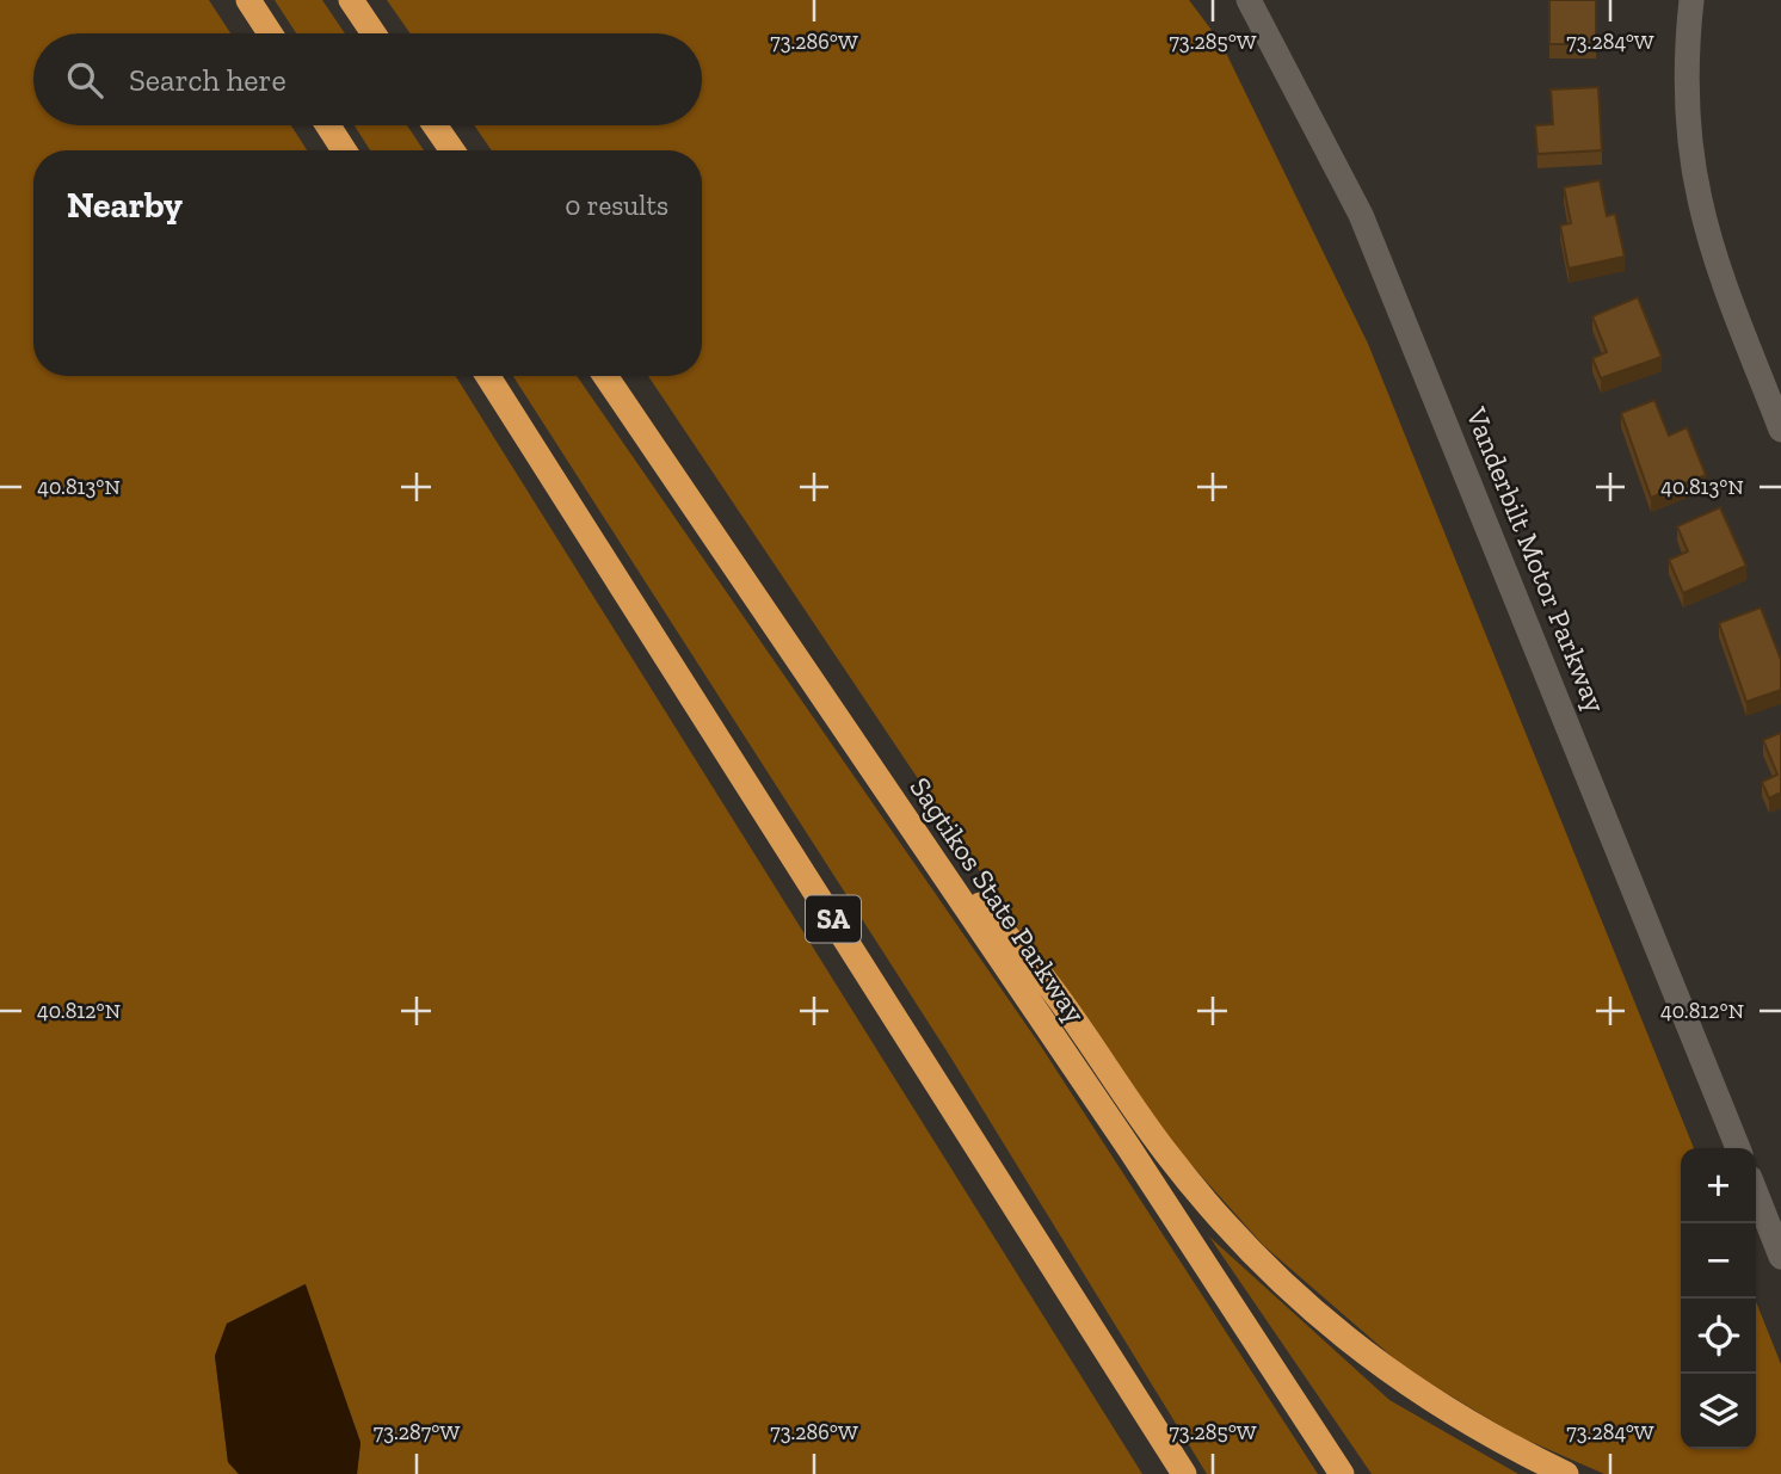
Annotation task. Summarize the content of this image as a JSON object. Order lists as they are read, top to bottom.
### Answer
{
  "streets": {
    "highway": ["Sagtikos State Parkway", "SA"],
    "main road": ["Vanderbilt Motor Parkway"]
  },
  "page": {
    "search": "Search here",
    "heading": ["Nearby", "0 results"],
    "map_buttons": ["+", "−"]
  },
  "coordinates": [
    "73.286°W",
    "73.285°W",
    "73.284°W",
    "40.813°N",
    "40.812°N",
    "73.287°W"
  ]
}
